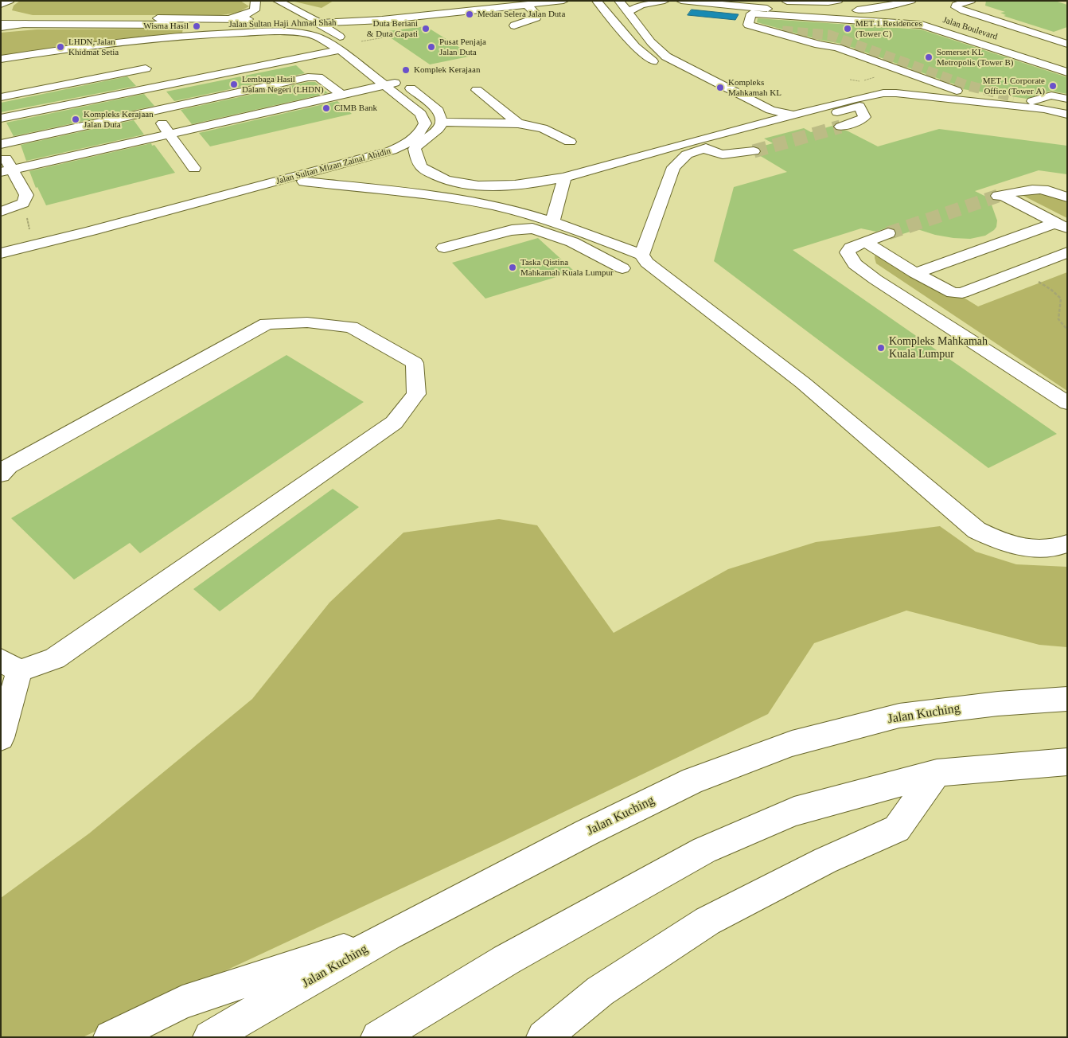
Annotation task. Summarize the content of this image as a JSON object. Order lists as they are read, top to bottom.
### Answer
{
  "streets": {
    "main road": [
      "Jalan Sultan Haji Ahmad Shah",
      "Jalan Boulevard",
      "Jalan Sultan Mizan Zainal Abidin",
      "Jalan Kuching"
    ]
  },
  "crossings": [
    ["Jalan Sultan Haji Ahmad Shah", "Jalan Sultan Mizan Zainal Abidin"]
  ],
  "places": [
    "Medan Selera Jalan Duta",
    "Wisma Hasil",
    "Duta Beriani & Duta Capati",
    "MET 1 Residences (Tower C)",
    "LHDN, Jalan Khidmat Setia",
    "Pusat Penjaja Jalan Duta",
    "Somerset KL Metropolis (Tower B)",
    "Komplek Kerajaan",
    "Lembaga Hasil Dalam Negeri (LHDN)",
    "MET 1 Corporate Office (Tower A)",
    "Kompleks Mahkamah KL",
    "CIMB Bank",
    "Kompleks Kerajaan Jalan Duta",
    "Taska Qistina Mahkamah Kuala Lumpur",
    "Kompleks Mahkamah Kuala Lumpur"
  ]
}
